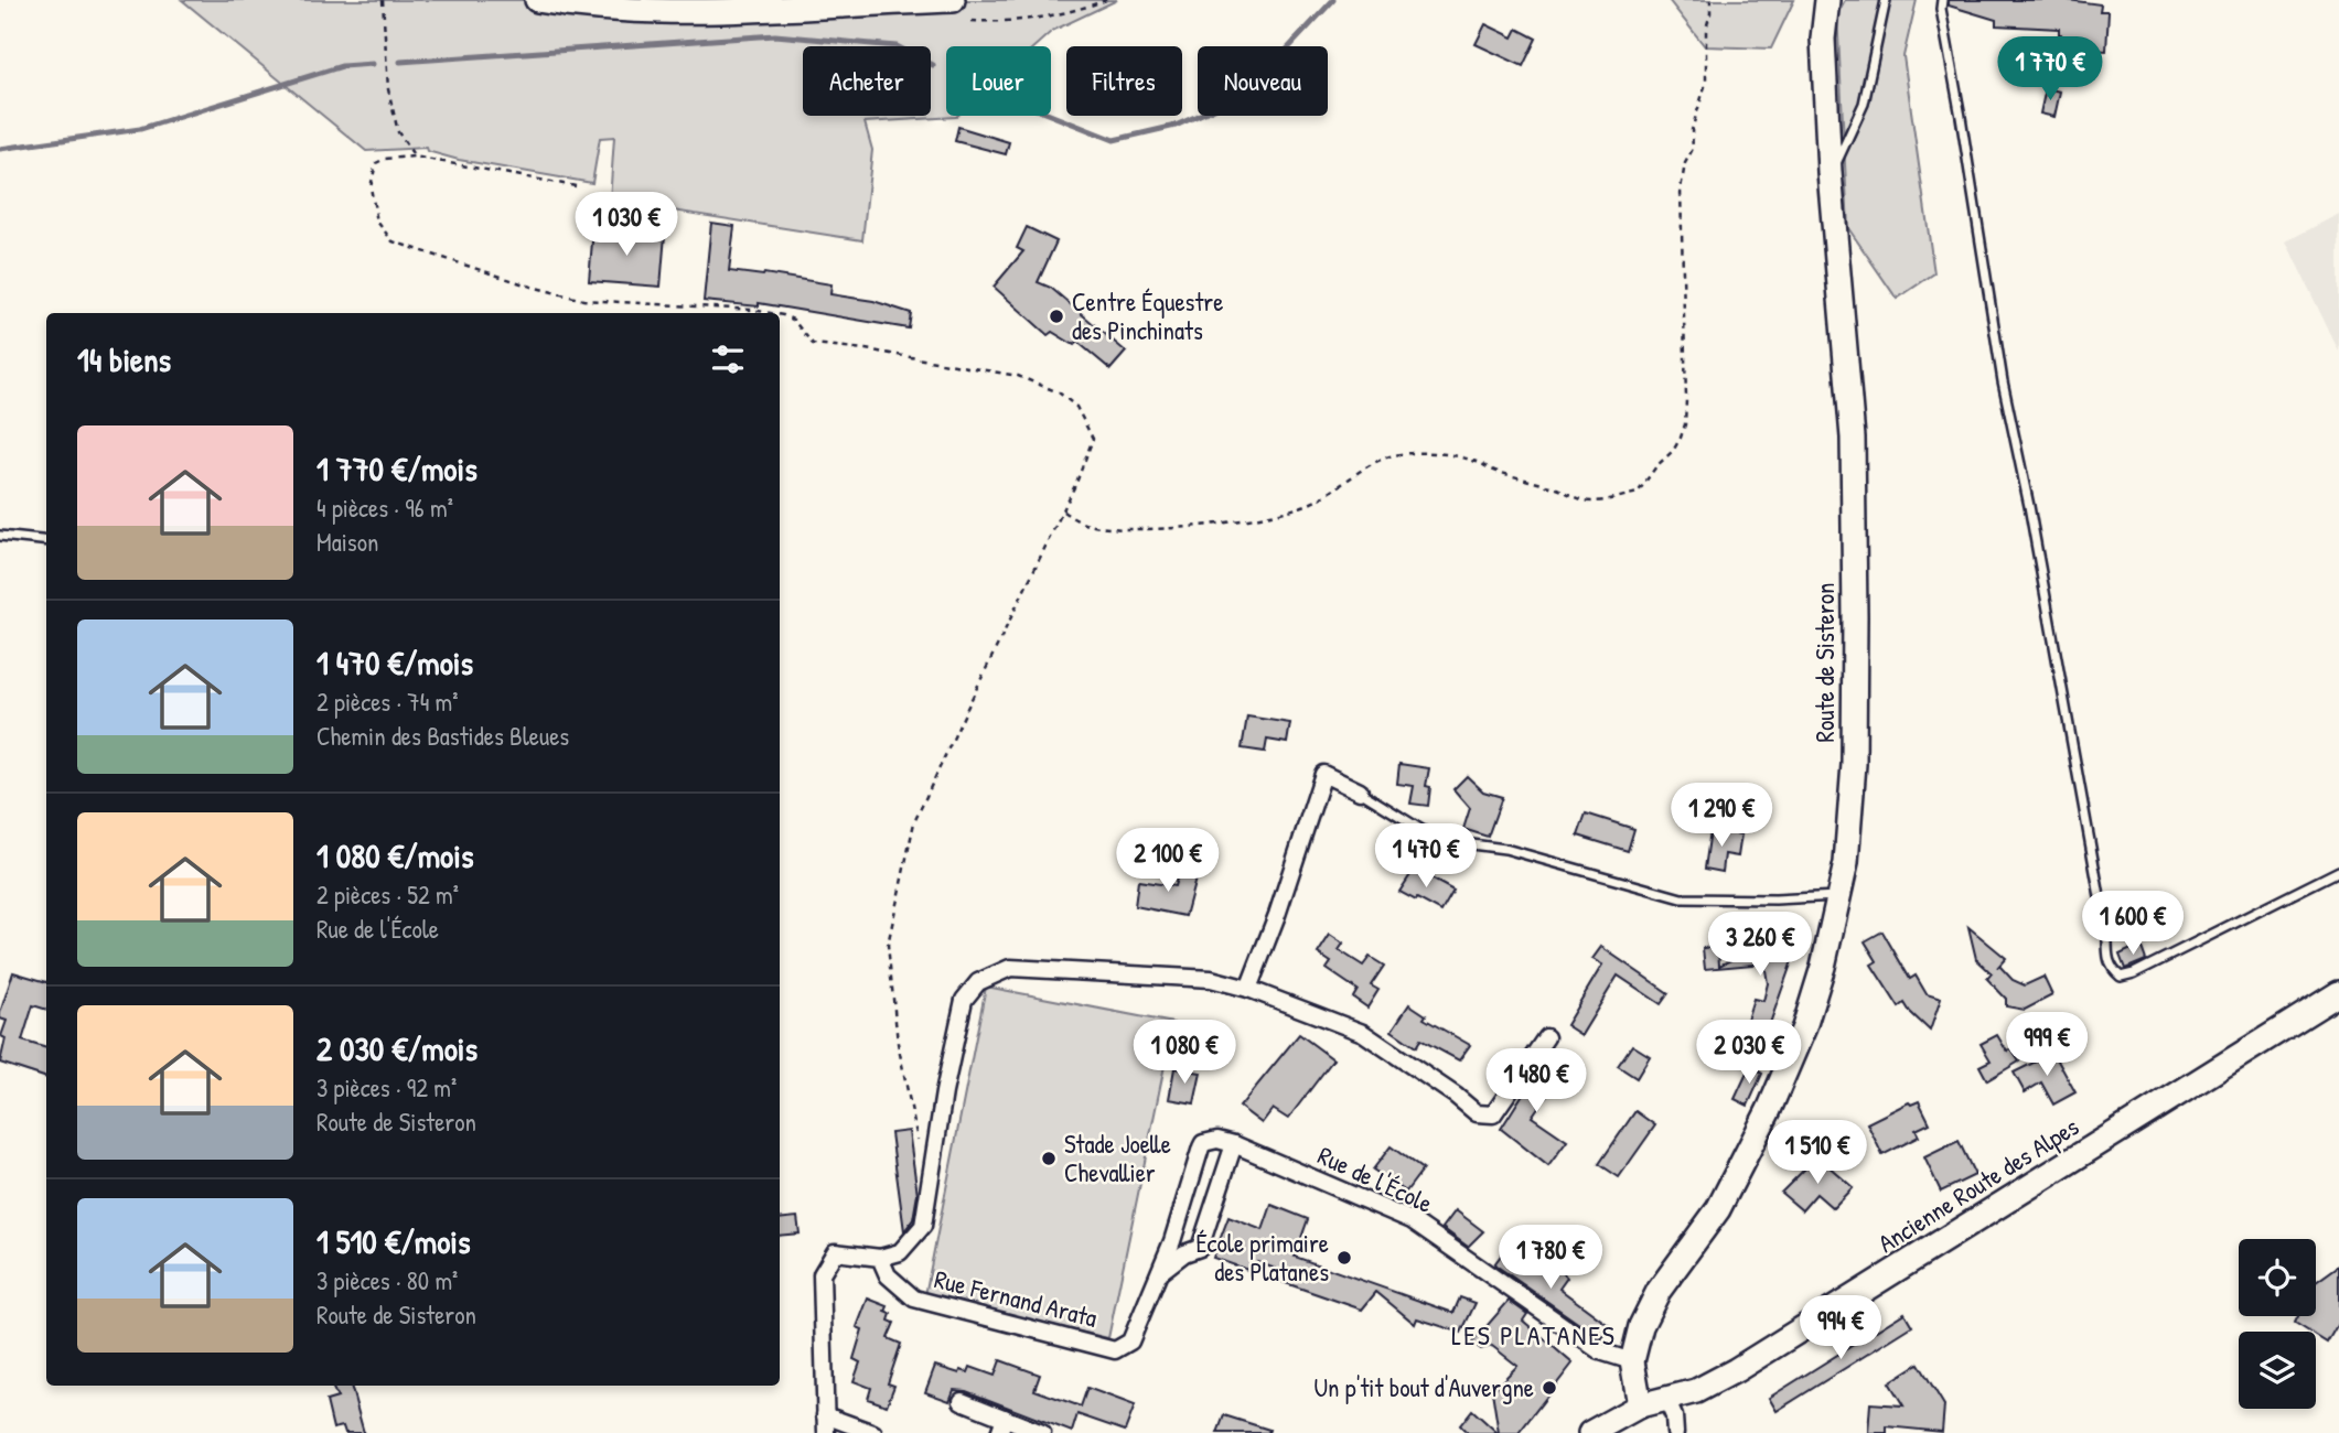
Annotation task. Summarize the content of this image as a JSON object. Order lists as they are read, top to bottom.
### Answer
{
  "streets": {
    "main road": ["Route de Sisteron", "Ancienne Route des Alpes"],
    "street": ["Rue de l'École", "Rue Fernand Arata"]
  },
  "crossings": [
    ["Route de Sisteron", "Rue de l'École"],
    ["Route de Sisteron", "Ancienne Route des Alpes"],
    ["Rue de l'École", "Rue Fernand Arata"]
  ],
  "districts": ["LES PLATANES"],
  "places": [
    "Centre Équestre des Pinchinats",
    "Stade Joelle Chevallier",
    "École primaire des Platanes",
    "Un p'tit bout d'Auvergne"
  ],
  "page": {
    "price": [
      "1 770 €",
      "1 030 €",
      "1 290 €",
      "1 470 €",
      "2 100 €",
      "1 600 €",
      "3 260 €",
      "999 €",
      "1 080 €",
      "2 030 €",
      "1 480 €",
      "1 510 €",
      "1 780 €",
      "994 €"
    ],
    "chip": [
      "Acheter",
      "Louer",
      "Filtres",
      "Nouveau"
    ],
    "heading": "14 biens",
    "list": [
      {
        "name": "1 770 €/mois",
        "note": "4 pièces · 96 m² · Maison"
      },
      {
        "name": "1 470 €/mois",
        "note": "2 pièces · 74 m² · Chemin des Bastides Bleues"
      },
      {
        "name": "1 080 €/mois",
        "note": "2 pièces · 52 m² · Rue de l'École"
      },
      {
        "name": "2 030 €/mois",
        "note": "3 pièces · 92 m² · Route de Sisteron"
      },
      {
        "name": "1 510 €/mois",
        "note": "3 pièces · 80 m² · Route de Sisteron"
      }
    ]
  }
}
